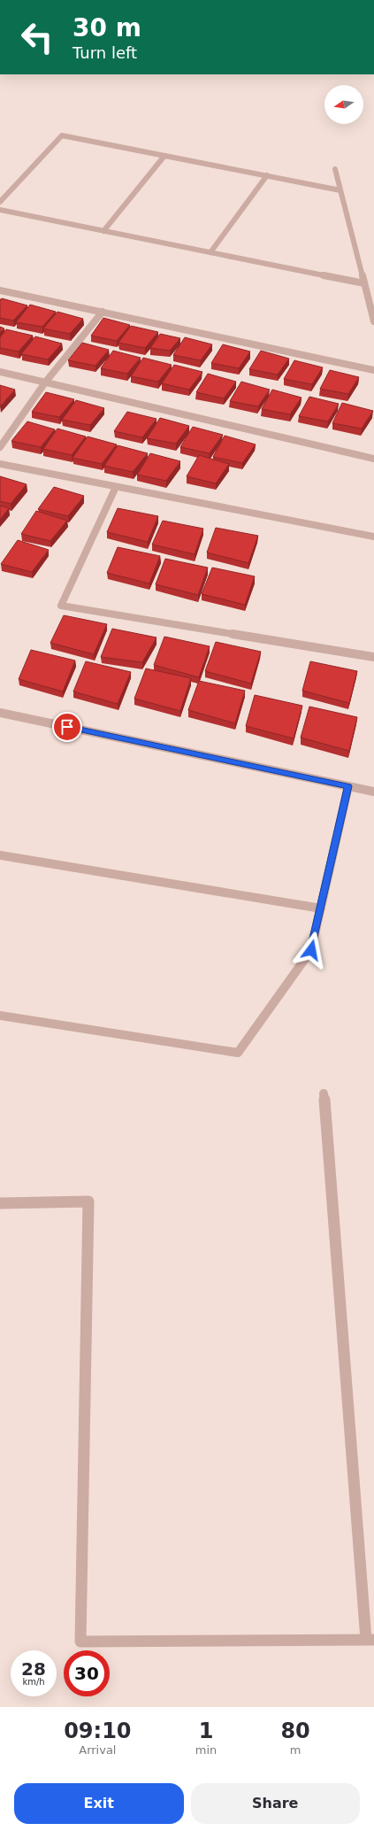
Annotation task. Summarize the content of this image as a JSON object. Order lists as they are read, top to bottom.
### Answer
{
  "north": "left",
  "page": {
    "turn": ["30 m", "Turn left"],
    "speed": "28 km/h",
    "limit": "30",
    "eta": [
      "09:10",
      "Arrival",
      "1",
      "min",
      "80",
      "m"
    ],
    "buttons": ["Exit", "Share"]
  }
}
